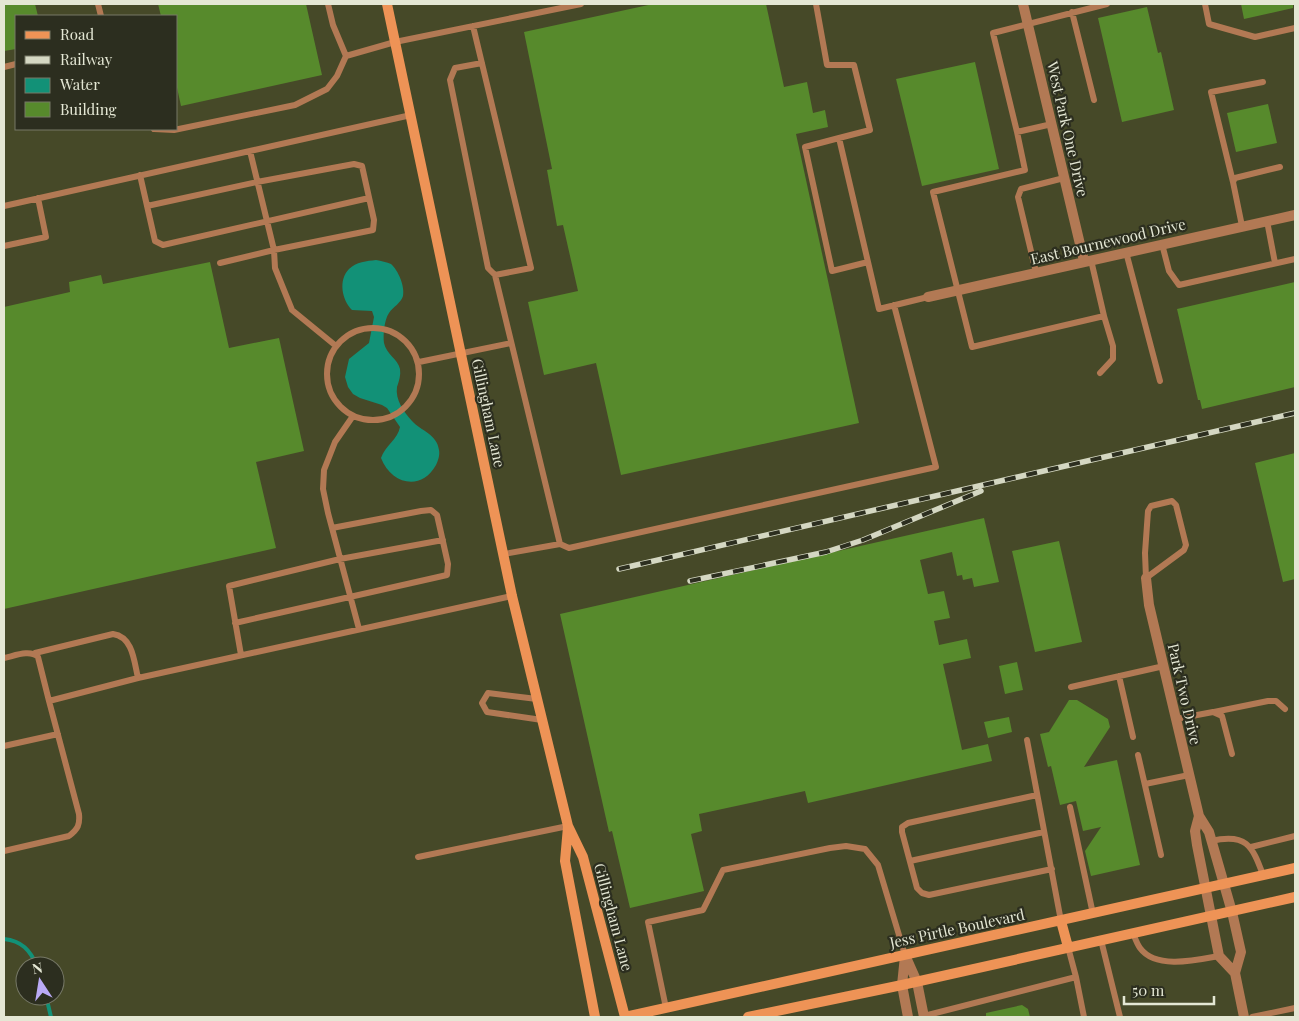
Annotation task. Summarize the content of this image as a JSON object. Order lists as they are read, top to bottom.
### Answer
{
  "streets": {
    "street": [
      "West Park One Drive",
      "East Bournewood Drive",
      "Gillingham Lane",
      "Park Two Drive",
      "Jess Pirtle Boulevard"
    ]
  },
  "crossings": [
    ["West Park One Drive", "East Bournewood Drive"],
    ["Gillingham Lane", "Jess Pirtle Boulevard"],
    ["Park Two Drive", "Jess Pirtle Boulevard"]
  ],
  "legend": [
    "Road",
    "Railway",
    "Water",
    "Building"
  ],
  "scale_bar": "50 m",
  "north": "top"
}
